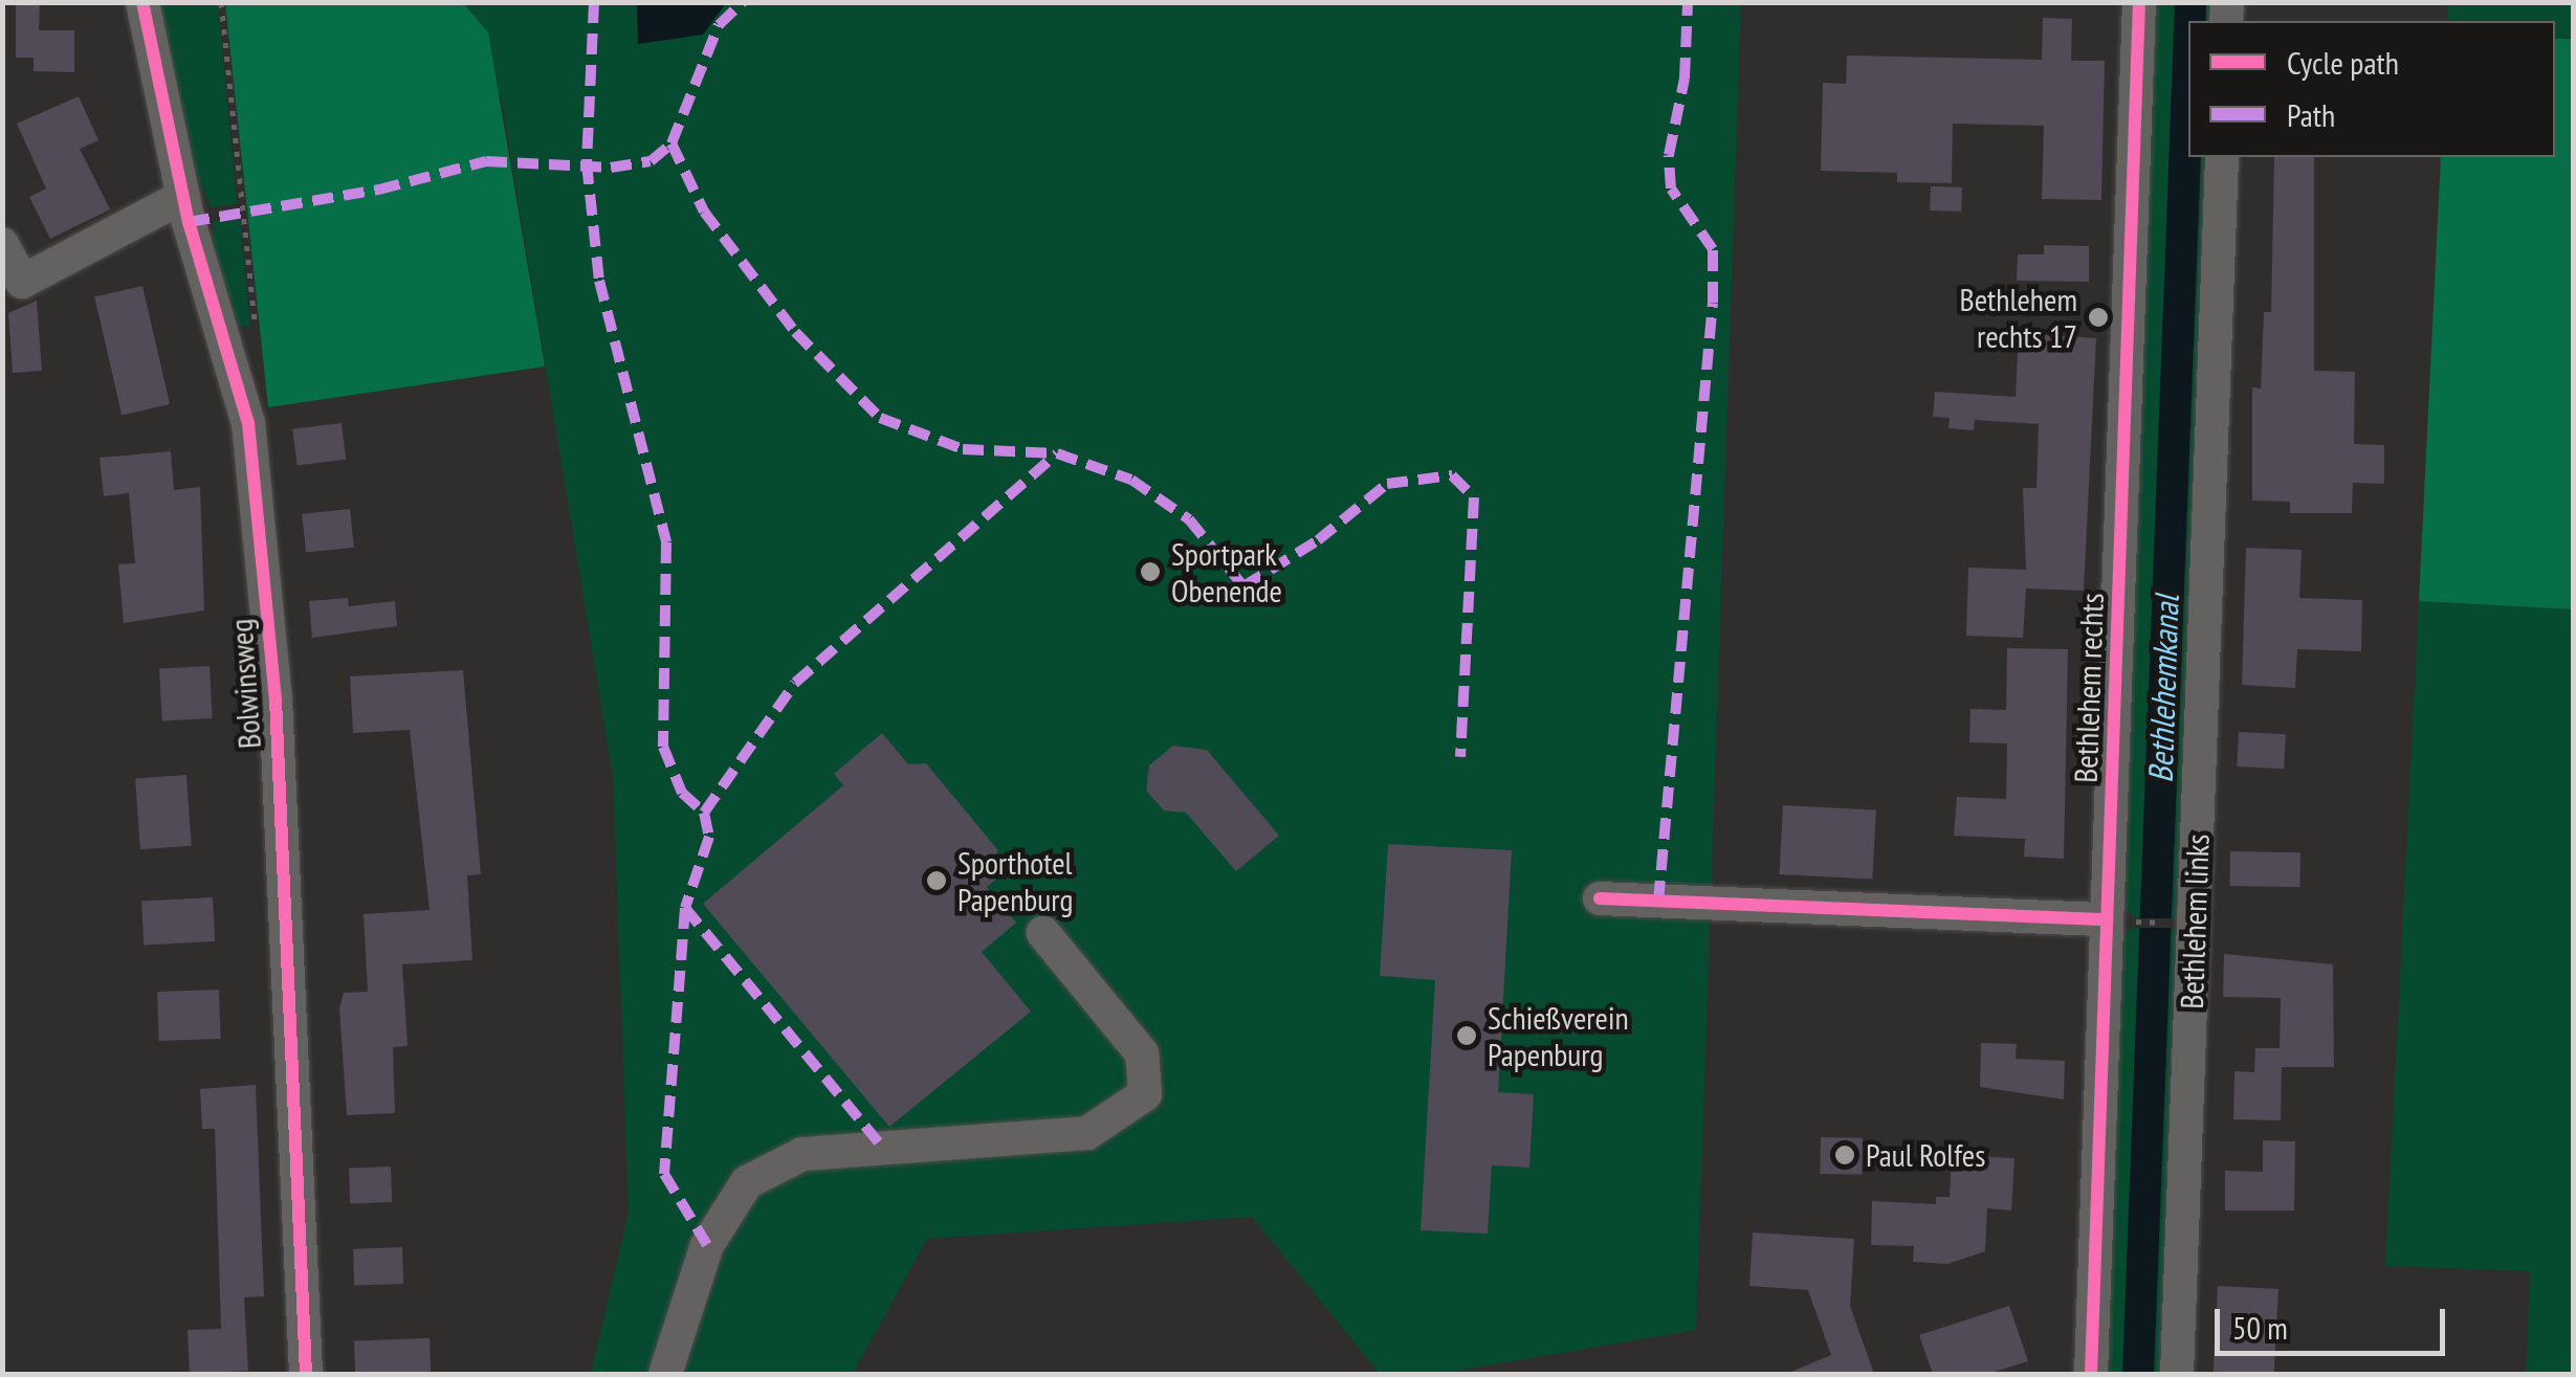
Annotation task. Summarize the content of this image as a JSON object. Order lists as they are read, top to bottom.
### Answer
{
  "streets": {
    "street": ["Bolwinsweg", "Bethlehem rechts", "Bethlehem links"]
  },
  "water": ["Bethlehemkanal"],
  "places": [
    "Bethlehem rechts 17",
    "Sportpark Obenende",
    "Sporthotel Papenburg",
    "Schießverein Papenburg",
    "Paul Rolfes"
  ],
  "legend": ["Cycle path", "Path"],
  "scale_bar": "50 m"
}
